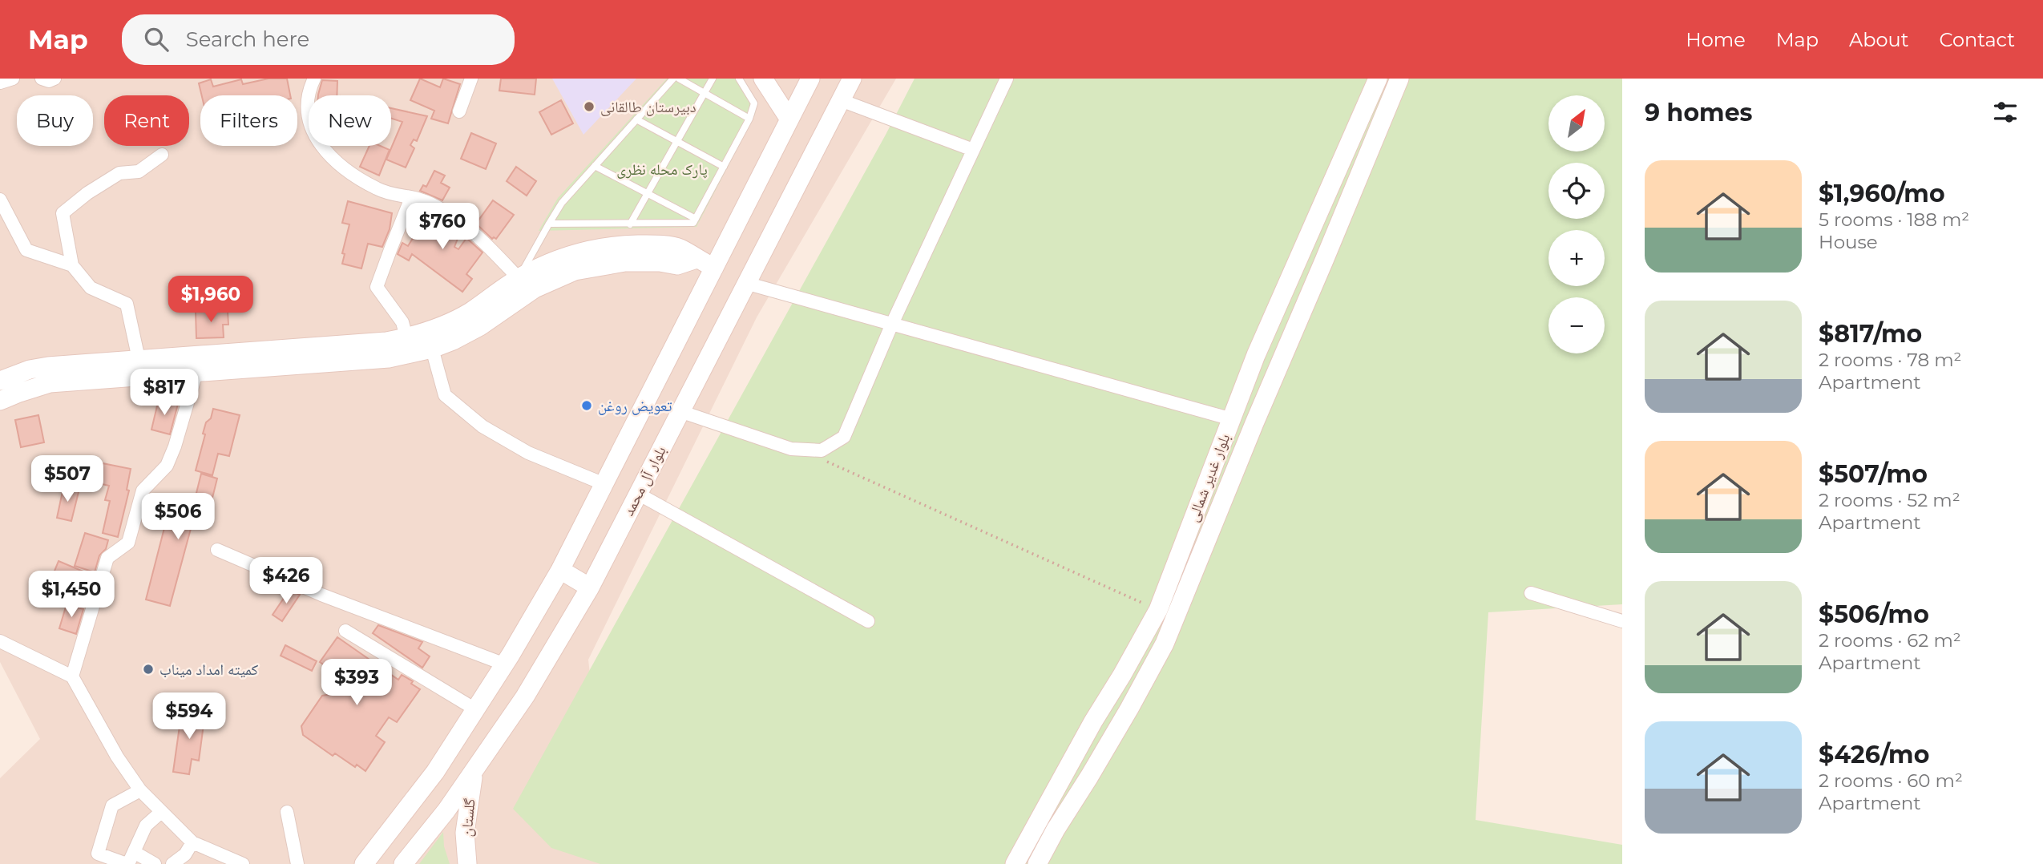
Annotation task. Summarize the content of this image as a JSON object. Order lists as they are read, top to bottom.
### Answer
{
  "streets": {
    "main road": ["بلوار غدیر شمالی", "بلوار آل محمد", "گلستان"]
  },
  "crossings": [
    ["بلوار آل محمد", "گلستان"]
  ],
  "parks": ["پارک محله نظری"],
  "places": ["دبیرستان طالقانی", "تعویض روغن", "کمیته امداد میناب"],
  "north": "top right",
  "page": {
    "header": "Map",
    "search": "Search here",
    "nav": [
      "Home",
      "Map",
      "About",
      "Contact"
    ],
    "heading": "9 homes",
    "map_buttons": ["+", "−"],
    "chip": [
      "Buy",
      "Rent",
      "Filters",
      "New"
    ],
    "list": [
      {
        "name": "$1,960/mo",
        "note": "5 rooms · 188 m² · House"
      },
      {
        "name": "$817/mo",
        "note": "2 rooms · 78 m² · Apartment"
      },
      {
        "name": "$507/mo",
        "note": "2 rooms · 52 m² · Apartment"
      },
      {
        "name": "$506/mo",
        "note": "2 rooms · 62 m² · Apartment"
      },
      {
        "name": "$426/mo",
        "note": "2 rooms · 60 m² · Apartment"
      }
    ],
    "price": [
      "$760",
      "$1,960",
      "$817",
      "$507",
      "$506",
      "$426",
      "$1,450",
      "$393",
      "$594"
    ]
  }
}
